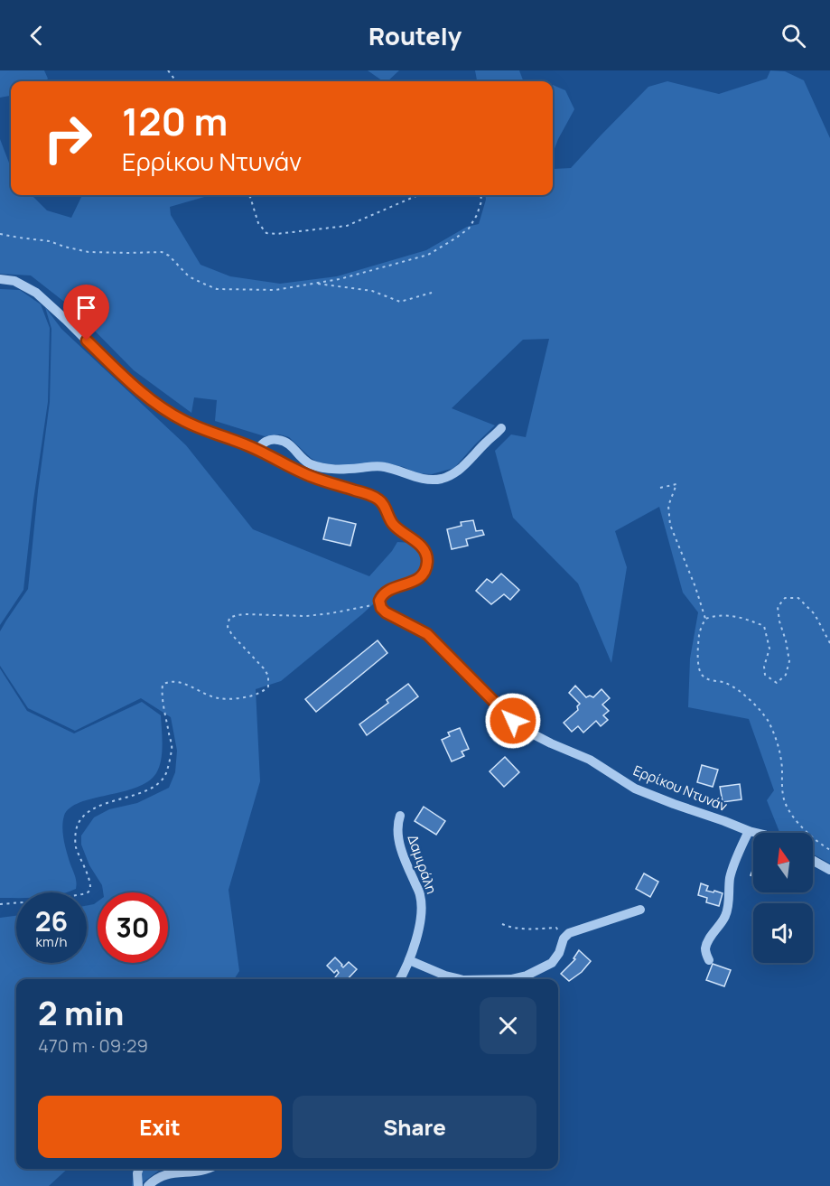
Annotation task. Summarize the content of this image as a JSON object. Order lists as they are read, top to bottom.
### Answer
{
  "streets": {
    "street": ["Ερρίκου Ντυνάν", "Δαμιράλη"]
  },
  "north": "top",
  "page": {
    "header": "Routely",
    "turn": ["120 m", "Ερρίκου Ντυνάν"],
    "speed": "26 km/h",
    "limit": "30",
    "heading": ["2 min", "470 m · 09:29"],
    "buttons": ["Exit", "Share"]
  }
}
